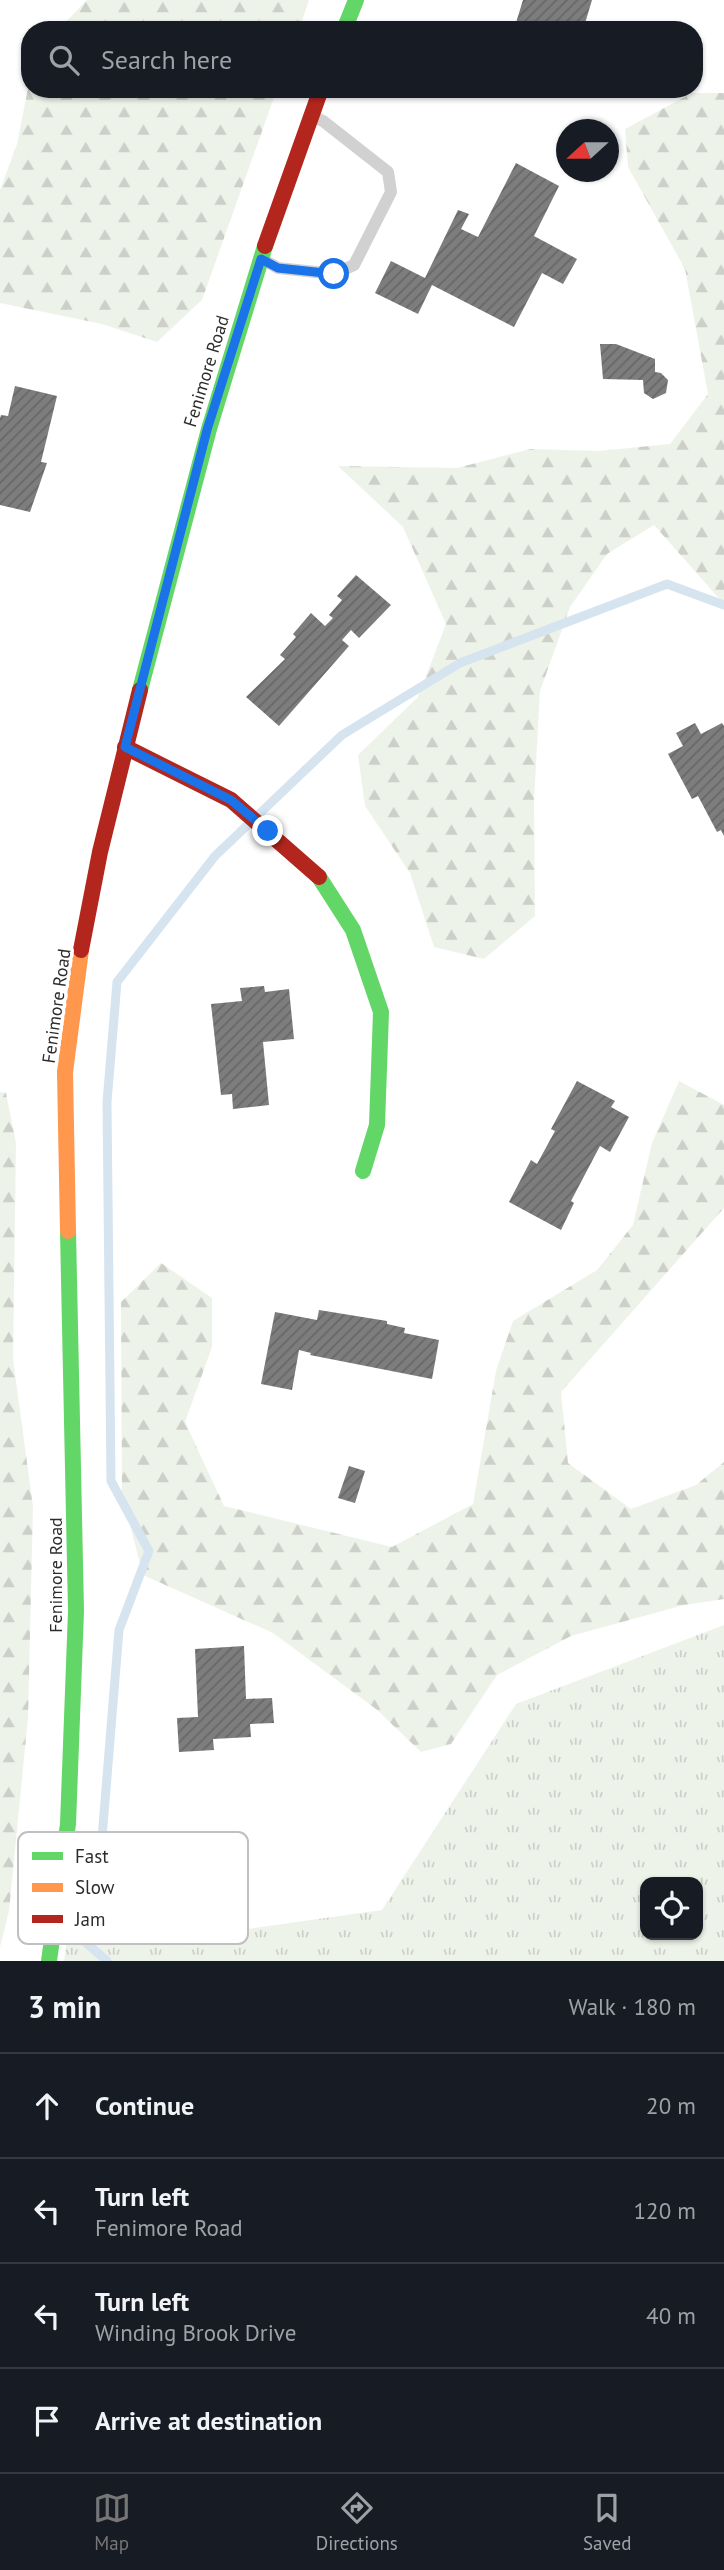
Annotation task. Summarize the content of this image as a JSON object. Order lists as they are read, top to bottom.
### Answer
{
  "streets": {
    "street": ["Fenimore Road"]
  },
  "legend": ["Fast", "Slow", "Jam"],
  "north": "left",
  "page": {
    "search": "Search here",
    "heading": ["3 min", "Walk · 180 m"],
    "list": [
      ["Continue", "20 m"],
      ["Turn left", "Fenimore Road", "120 m"],
      ["Turn left", "Winding Brook Drive", "40 m"],
      "Arrive at destination"
    ],
    "nav": ["Map", "Directions", "Saved"]
  }
}
